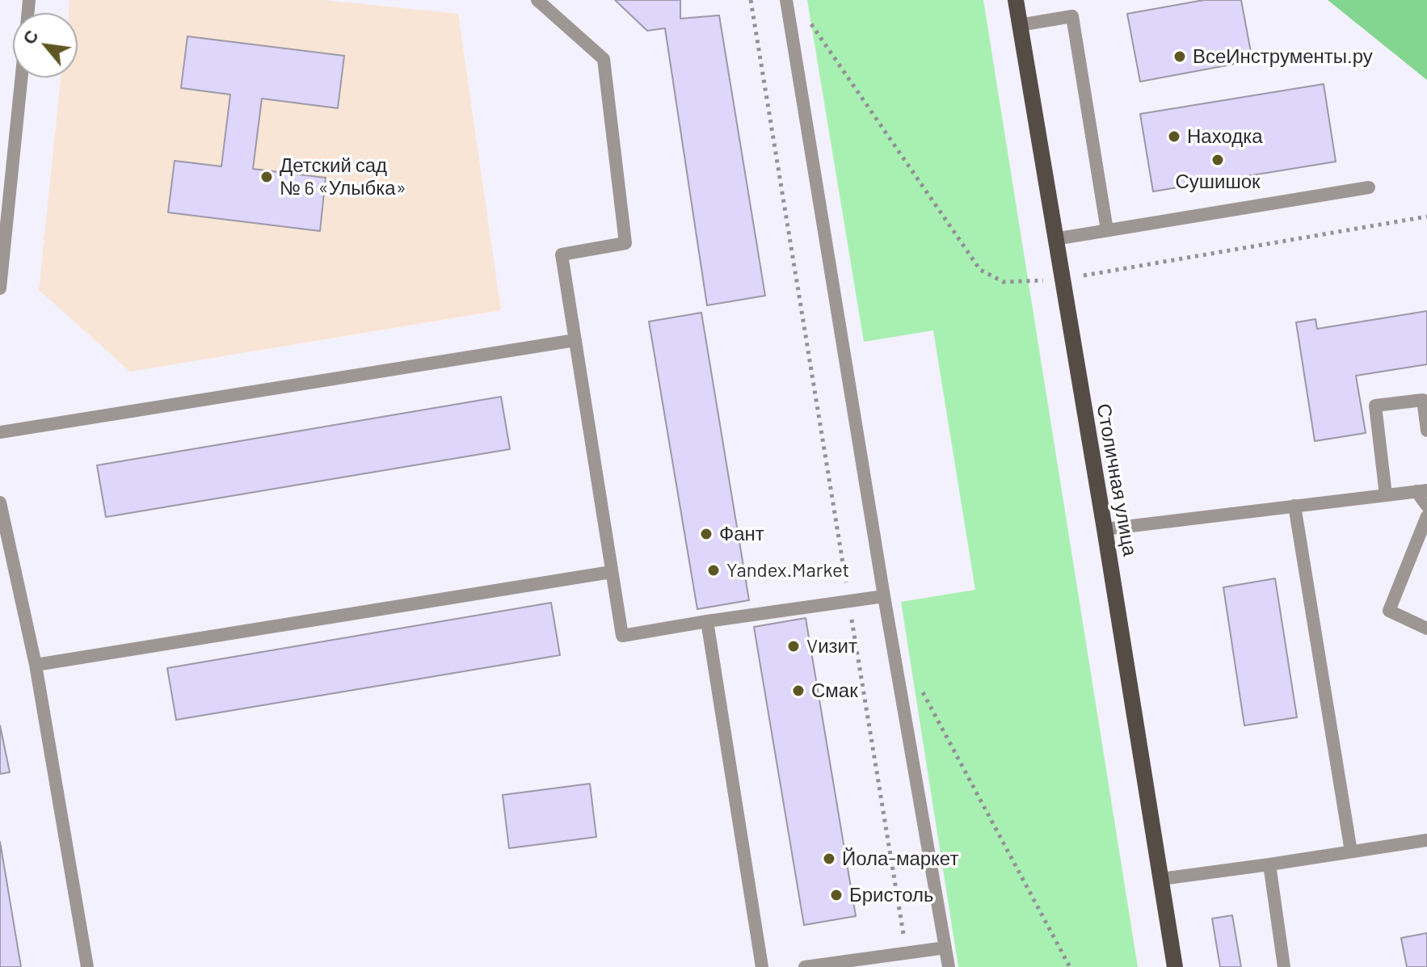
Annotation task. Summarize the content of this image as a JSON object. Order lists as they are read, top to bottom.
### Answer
{
  "streets": {
    "main road": ["Столичная улица"]
  },
  "places": [
    "ВсеИнструменты.ру",
    "Находка",
    "Сушишок",
    "Детский сад № 6 «Улыбка»",
    "Фант",
    "Yandex.Market",
    "Vизит",
    "Смак",
    "Йола-маркет",
    "Бристоль"
  ],
  "north": "top left"
}
